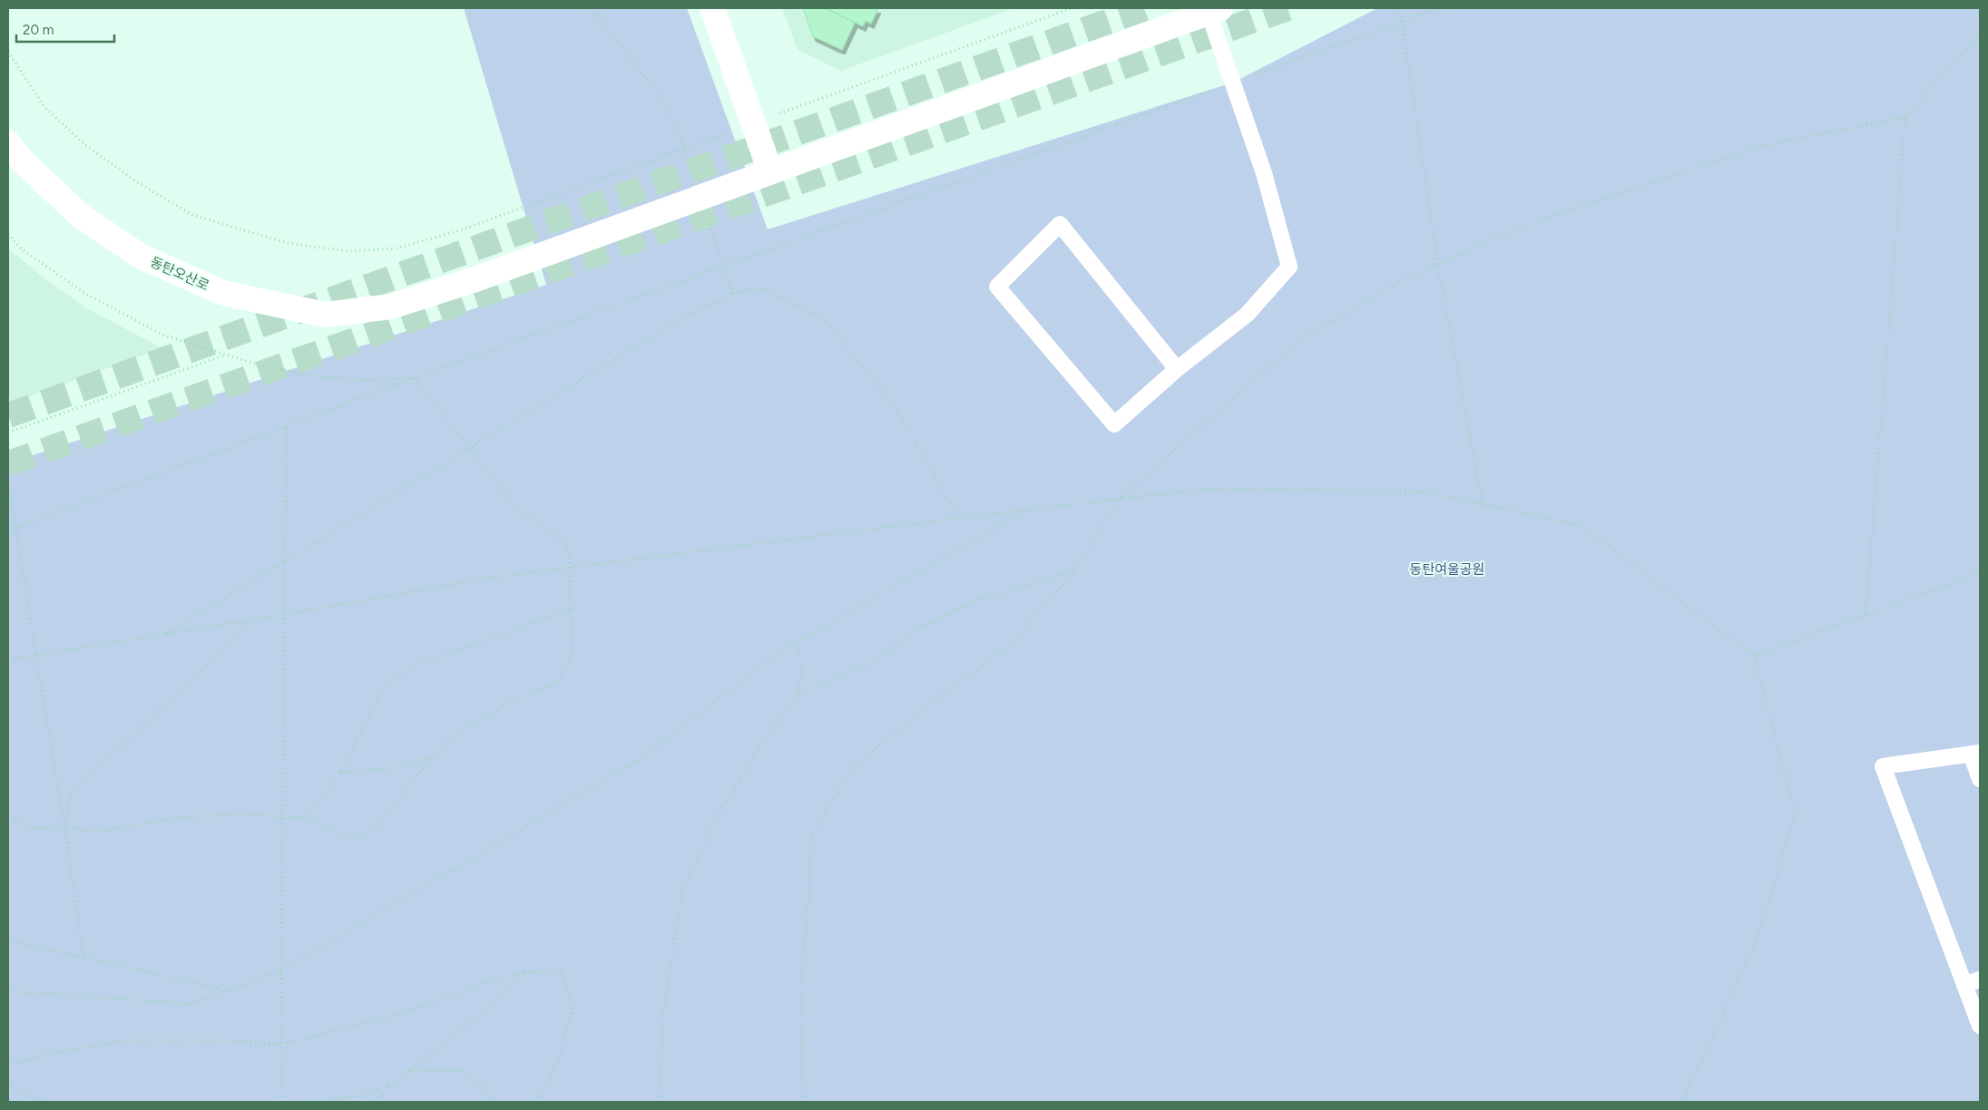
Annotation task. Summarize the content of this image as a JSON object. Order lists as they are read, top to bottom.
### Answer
{
  "streets": {
    "street": ["동탄오산로"]
  },
  "parks": ["동탄여울공원"],
  "scale_bar": "20 m"
}
